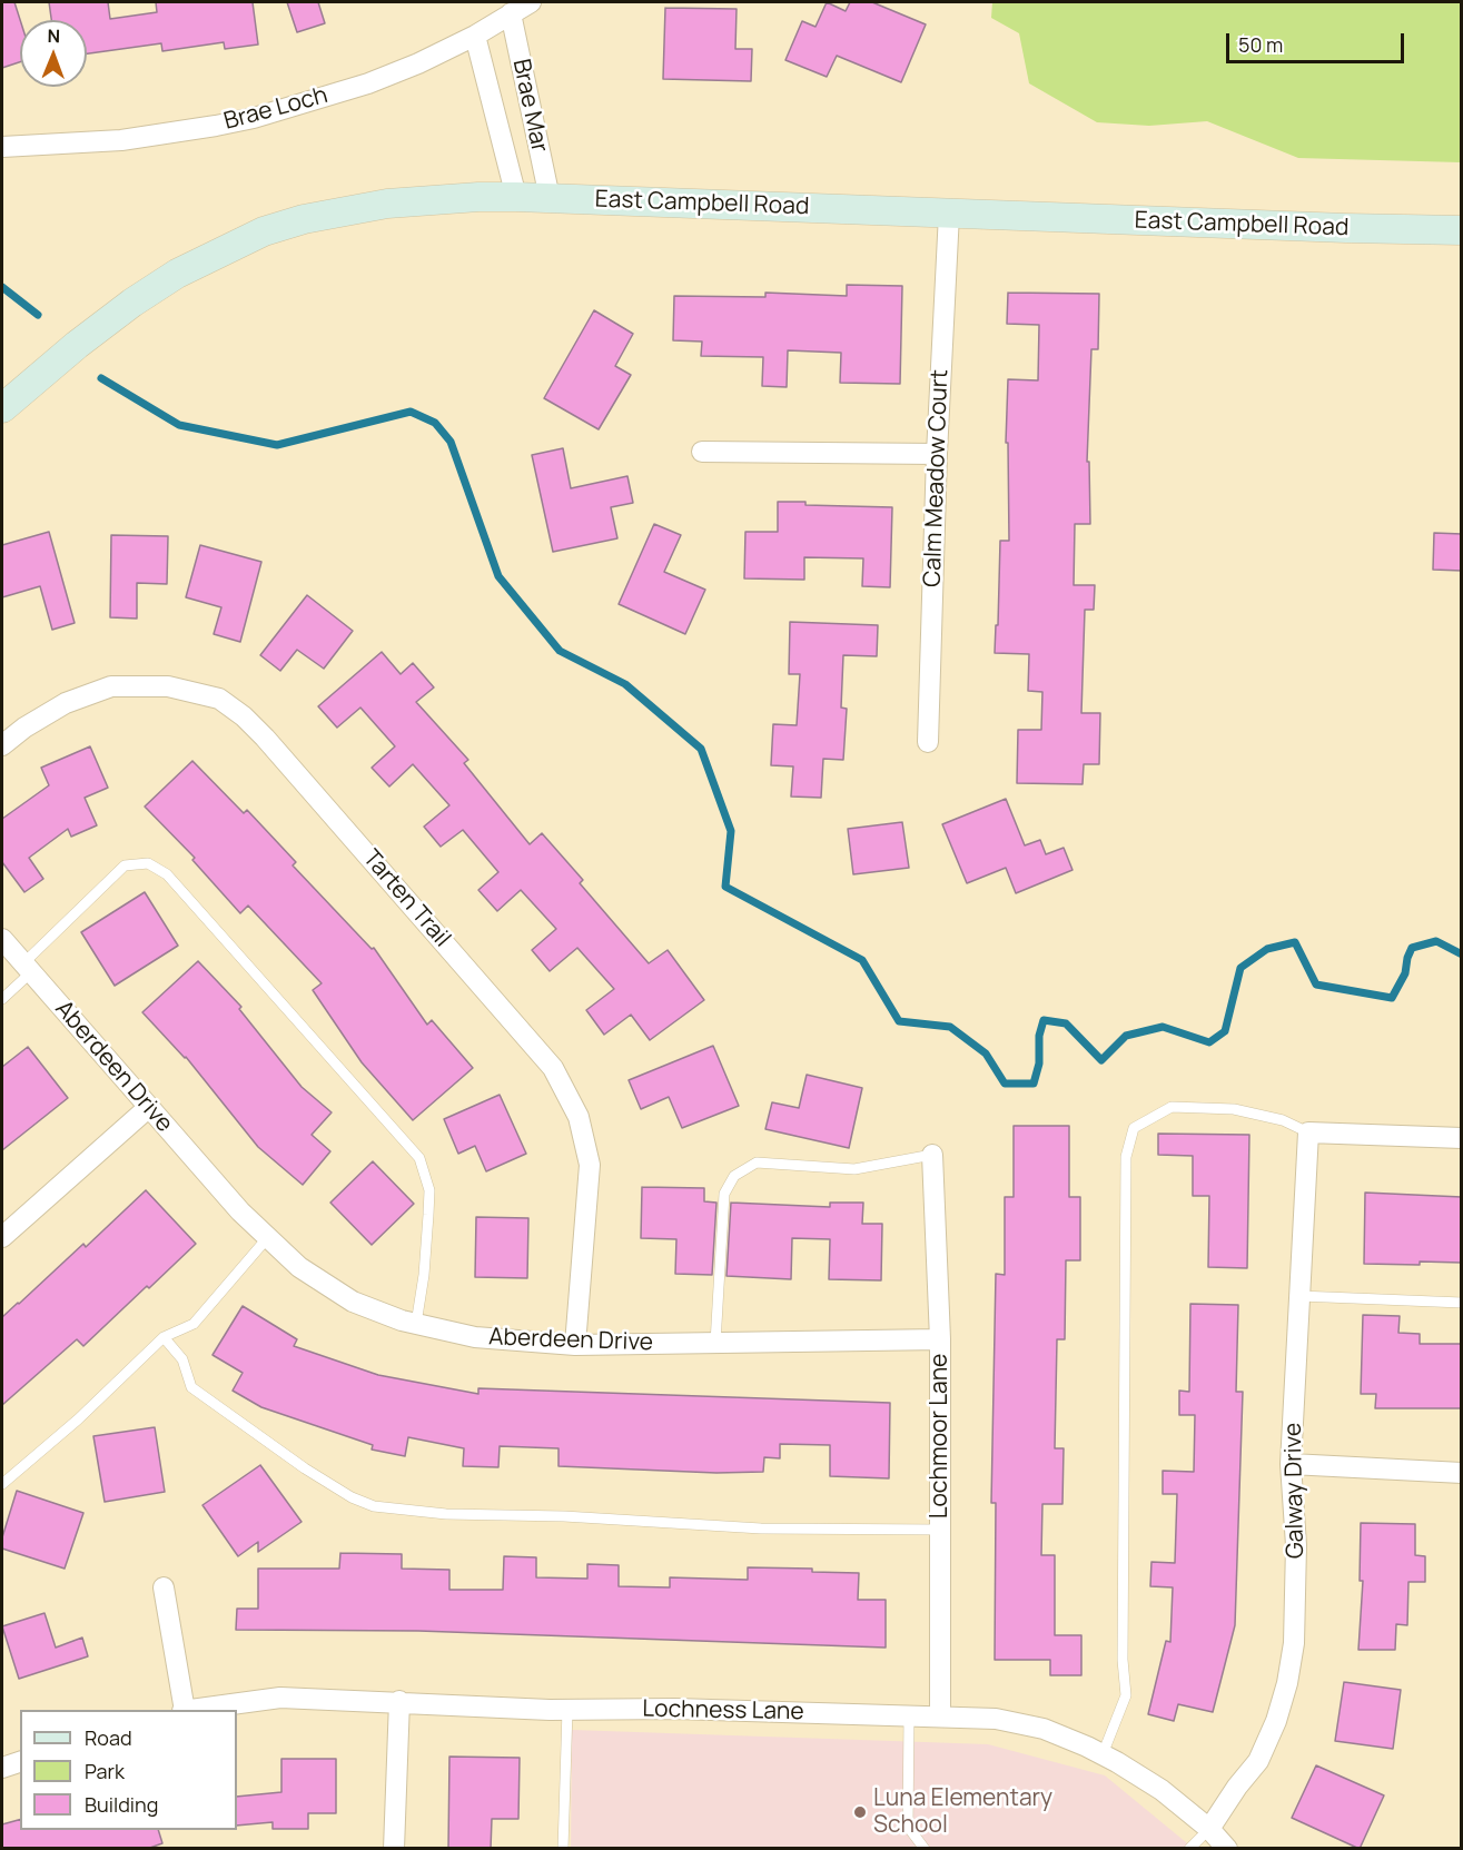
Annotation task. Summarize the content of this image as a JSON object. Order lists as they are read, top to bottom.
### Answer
{
  "streets": {
    "main road": ["East Campbell Road"],
    "street": [
      "Brae Mar",
      "Brae Loch",
      "Calm Meadow Court",
      "Tarten Trail",
      "Aberdeen Drive",
      "Lochmoor Lane",
      "Galway Drive",
      "Lochness Lane"
    ]
  },
  "crossings": [
    ["Brae Mar", "Brae Loch"],
    ["Brae Mar", "East Campbell Road"],
    ["East Campbell Road", "Calm Meadow Court"],
    ["Tarten Trail", "Aberdeen Drive"],
    ["Aberdeen Drive", "Lochmoor Lane"],
    ["Lochmoor Lane", "Lochness Lane"],
    ["Galway Drive", "Lochness Lane"]
  ],
  "places": ["Luna Elementary School"],
  "legend": ["Road", "Park", "Building"],
  "scale_bar": "50 m",
  "north": "top"
}
